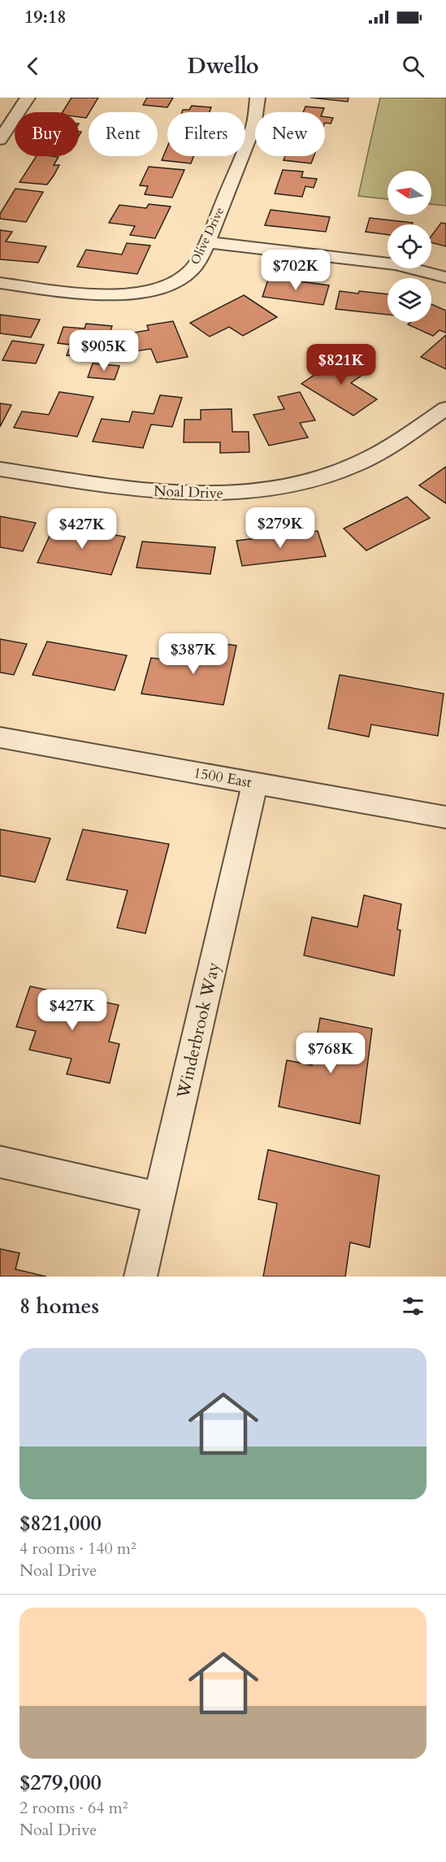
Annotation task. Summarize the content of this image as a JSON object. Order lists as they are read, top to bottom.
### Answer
{
  "streets": {
    "street": [
      "Olive Drive",
      "Noal Drive",
      "1500 East",
      "Winderbrook Way"
    ]
  },
  "crossings": [
    ["1500 East", "Winderbrook Way"]
  ],
  "north": "left",
  "page": {
    "status": "19:18",
    "header": "Dwello",
    "chip": [
      "Buy",
      "Rent",
      "Filters",
      "New"
    ],
    "price": [
      "$702K",
      "$905K",
      "$821K",
      "$279K",
      "$427K",
      "$387K",
      "$427K",
      "$768K"
    ],
    "heading": "8 homes",
    "list": [
      {
        "name": "$821,000",
        "note": "4 rooms · 140 m² · Noal Drive"
      },
      {
        "name": "$279,000",
        "note": "2 rooms · 64 m² · Noal Drive"
      }
    ]
  }
}
